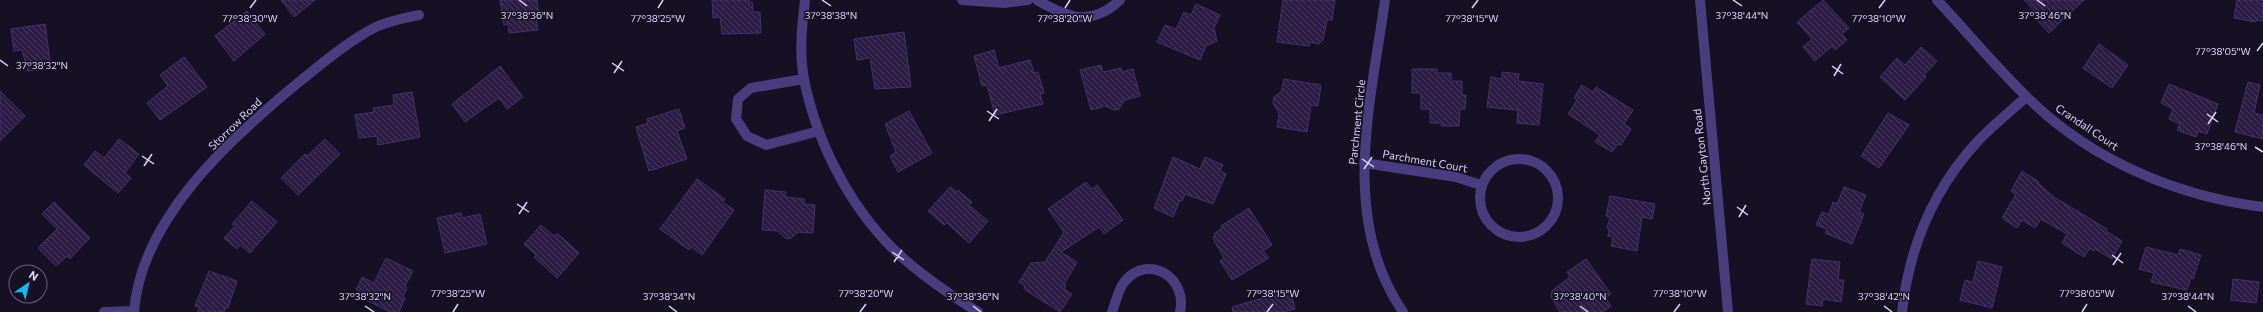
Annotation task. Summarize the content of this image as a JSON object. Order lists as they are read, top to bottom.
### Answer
{
  "streets": {
    "street": [
      "Parchment Circle",
      "Storrow Road",
      "Crandall Court",
      "North Gayton Road",
      "Parchment Court"
    ]
  },
  "crossings": [
    ["Parchment Circle", "Parchment Court"]
  ],
  "north": "top right",
  "coordinates": [
    "37°38'46\"N",
    "37°38'36\"N",
    "37°38'38\"N",
    "37°38'44\"N",
    "77°38'30\"W",
    "77°38'25\"W",
    "77°38'15\"W",
    "77°38'10\"W",
    "77°38'20\"W",
    "77°38'05\"W",
    "37°38'32\"N",
    "37°38'34\"N",
    "37°38'40\"N",
    "37°38'42\"N"
  ]
}
